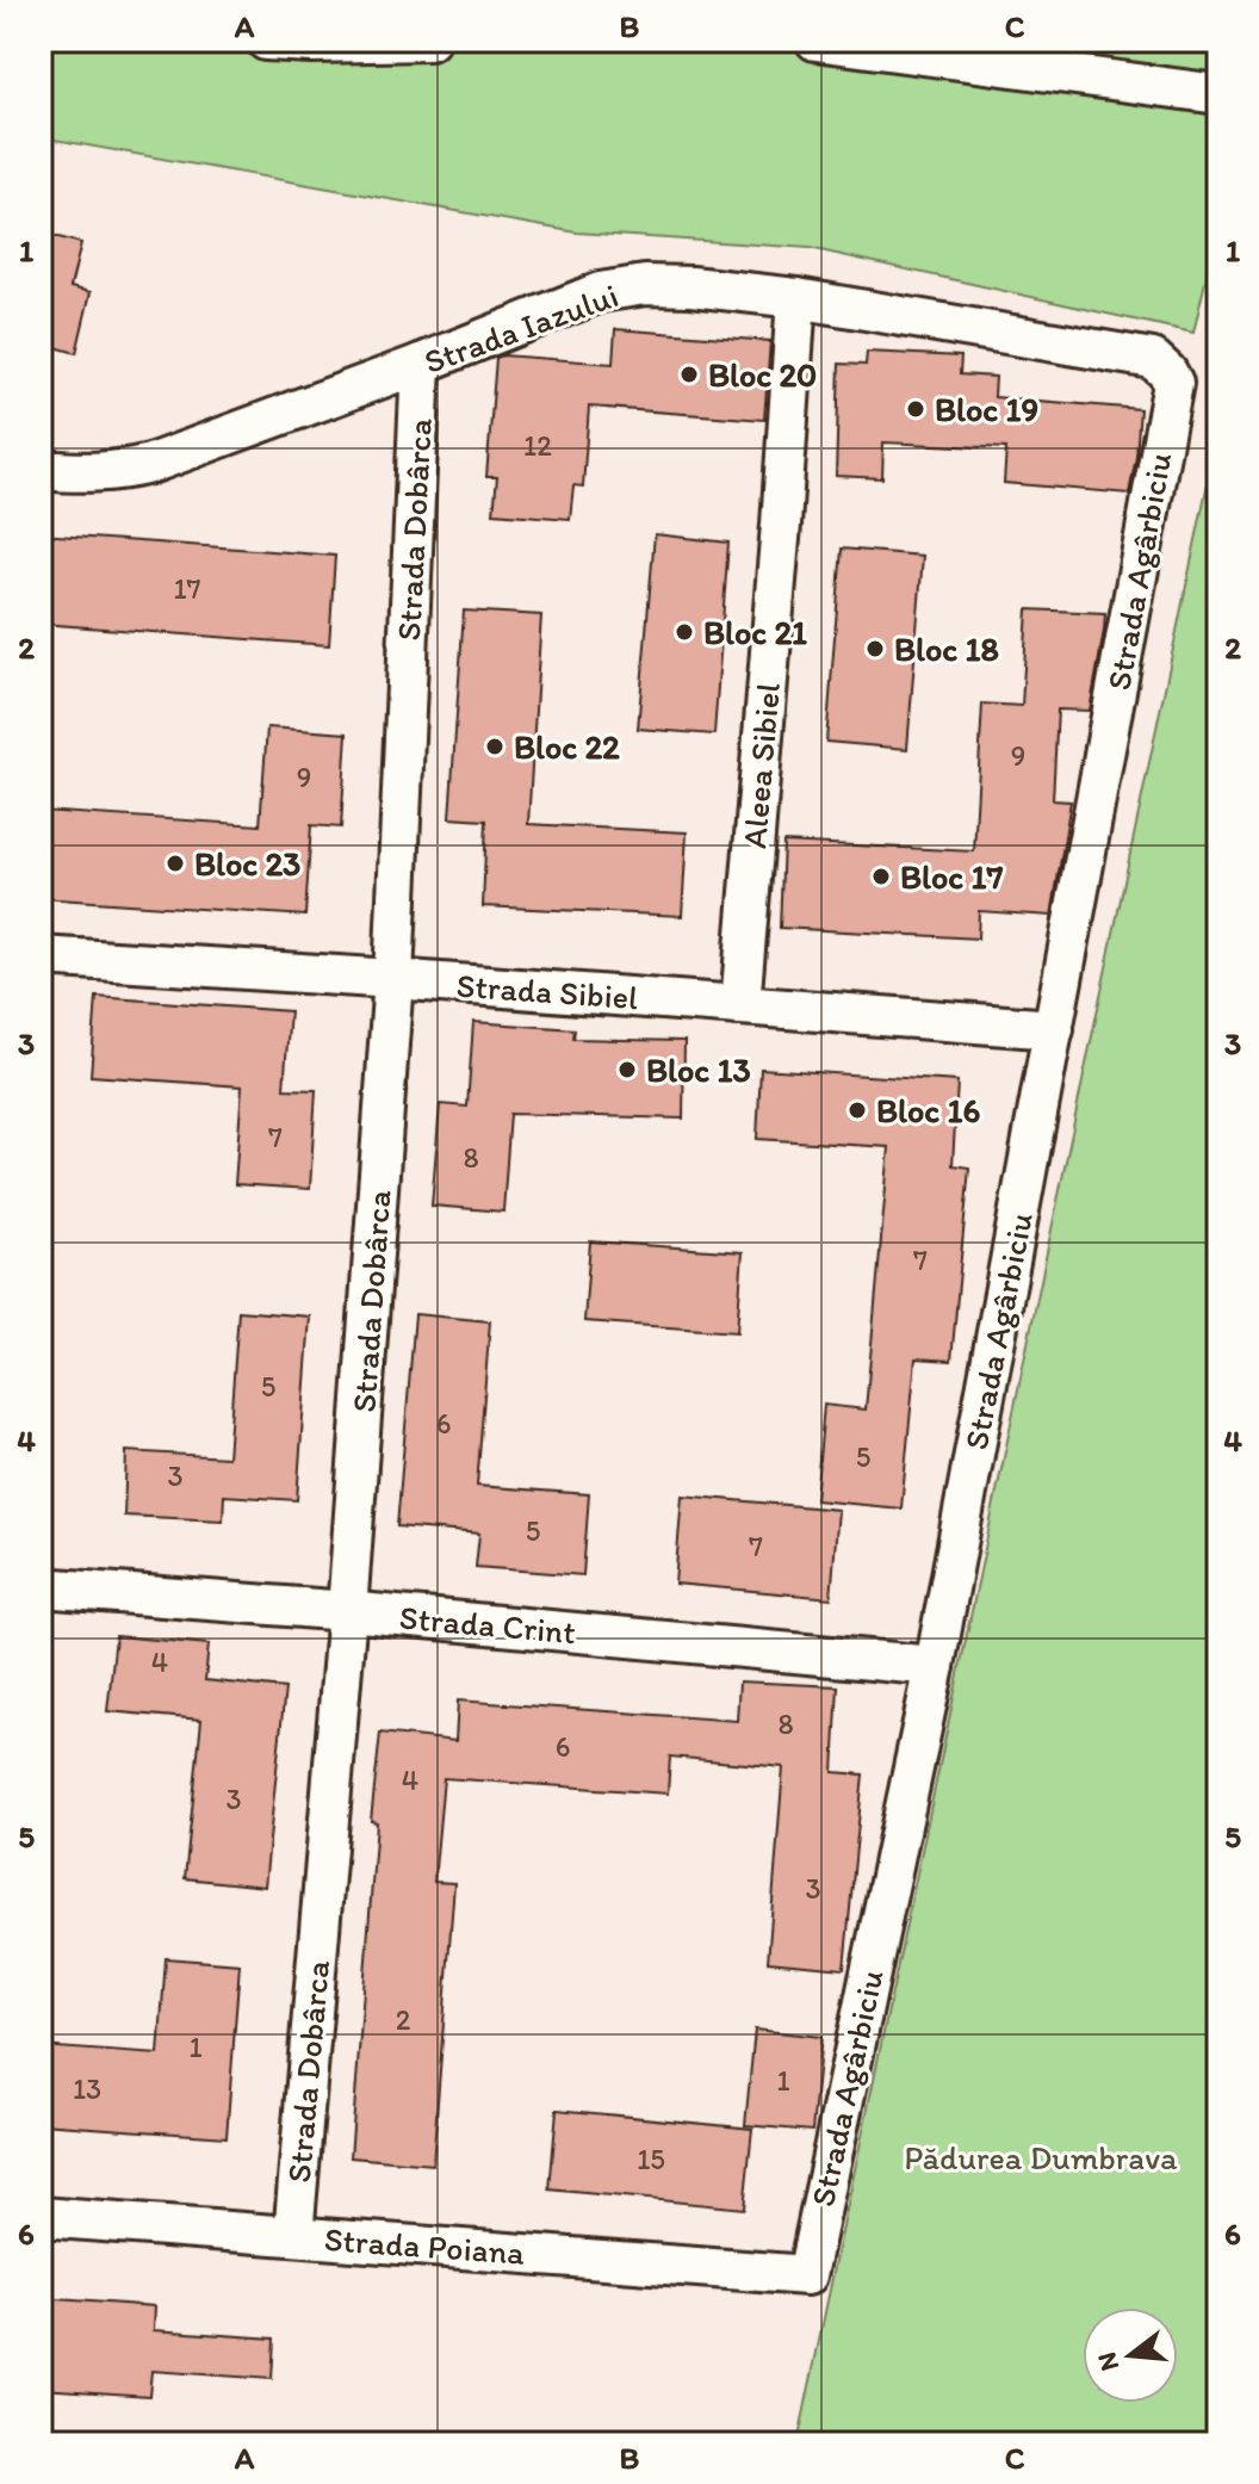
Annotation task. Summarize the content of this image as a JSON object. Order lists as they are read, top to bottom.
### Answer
{
  "streets": {
    "street": [
      "Strada Iazului",
      "Strada Dobârca",
      "Strada Agârbiciu",
      "Aleea Sibiel",
      "Strada Sibiel",
      "Strada Crint",
      "Strada Poiana"
    ]
  },
  "crossings": [
    ["Strada Iazului", "Strada Dobârca"],
    ["Strada Iazului", "Strada Agârbiciu"],
    ["Strada Iazului", "Aleea Sibiel"],
    ["Strada Dobârca", "Strada Sibiel"],
    ["Strada Dobârca", "Strada Crint"],
    ["Strada Dobârca", "Strada Poiana"],
    ["Strada Agârbiciu", "Strada Sibiel"],
    ["Strada Agârbiciu", "Strada Crint"],
    ["Strada Agârbiciu", "Strada Poiana"],
    ["Aleea Sibiel", "Strada Sibiel"]
  ],
  "parks": ["Pădurea Dumbrava"],
  "places": [
    "Bloc 20",
    "Bloc 19",
    "Bloc 21",
    "Bloc 18",
    "Bloc 22",
    "Bloc 23",
    "Bloc 17",
    "Bloc 13",
    "Bloc 16"
  ],
  "house_numbers": [
    "12",
    "17",
    "9",
    "9",
    "7",
    "8",
    "7",
    "5",
    "6",
    "5",
    "3",
    "5",
    "7",
    "4",
    "8",
    "6",
    "4",
    "3",
    "3",
    "2",
    "1",
    "1",
    "13",
    "15"
  ],
  "north": "left",
  "grid": {
    "columns": ["A", "B", "C"],
    "rows": [
      "1",
      "2",
      "3",
      "4",
      "5",
      "6"
    ]
  }
}
